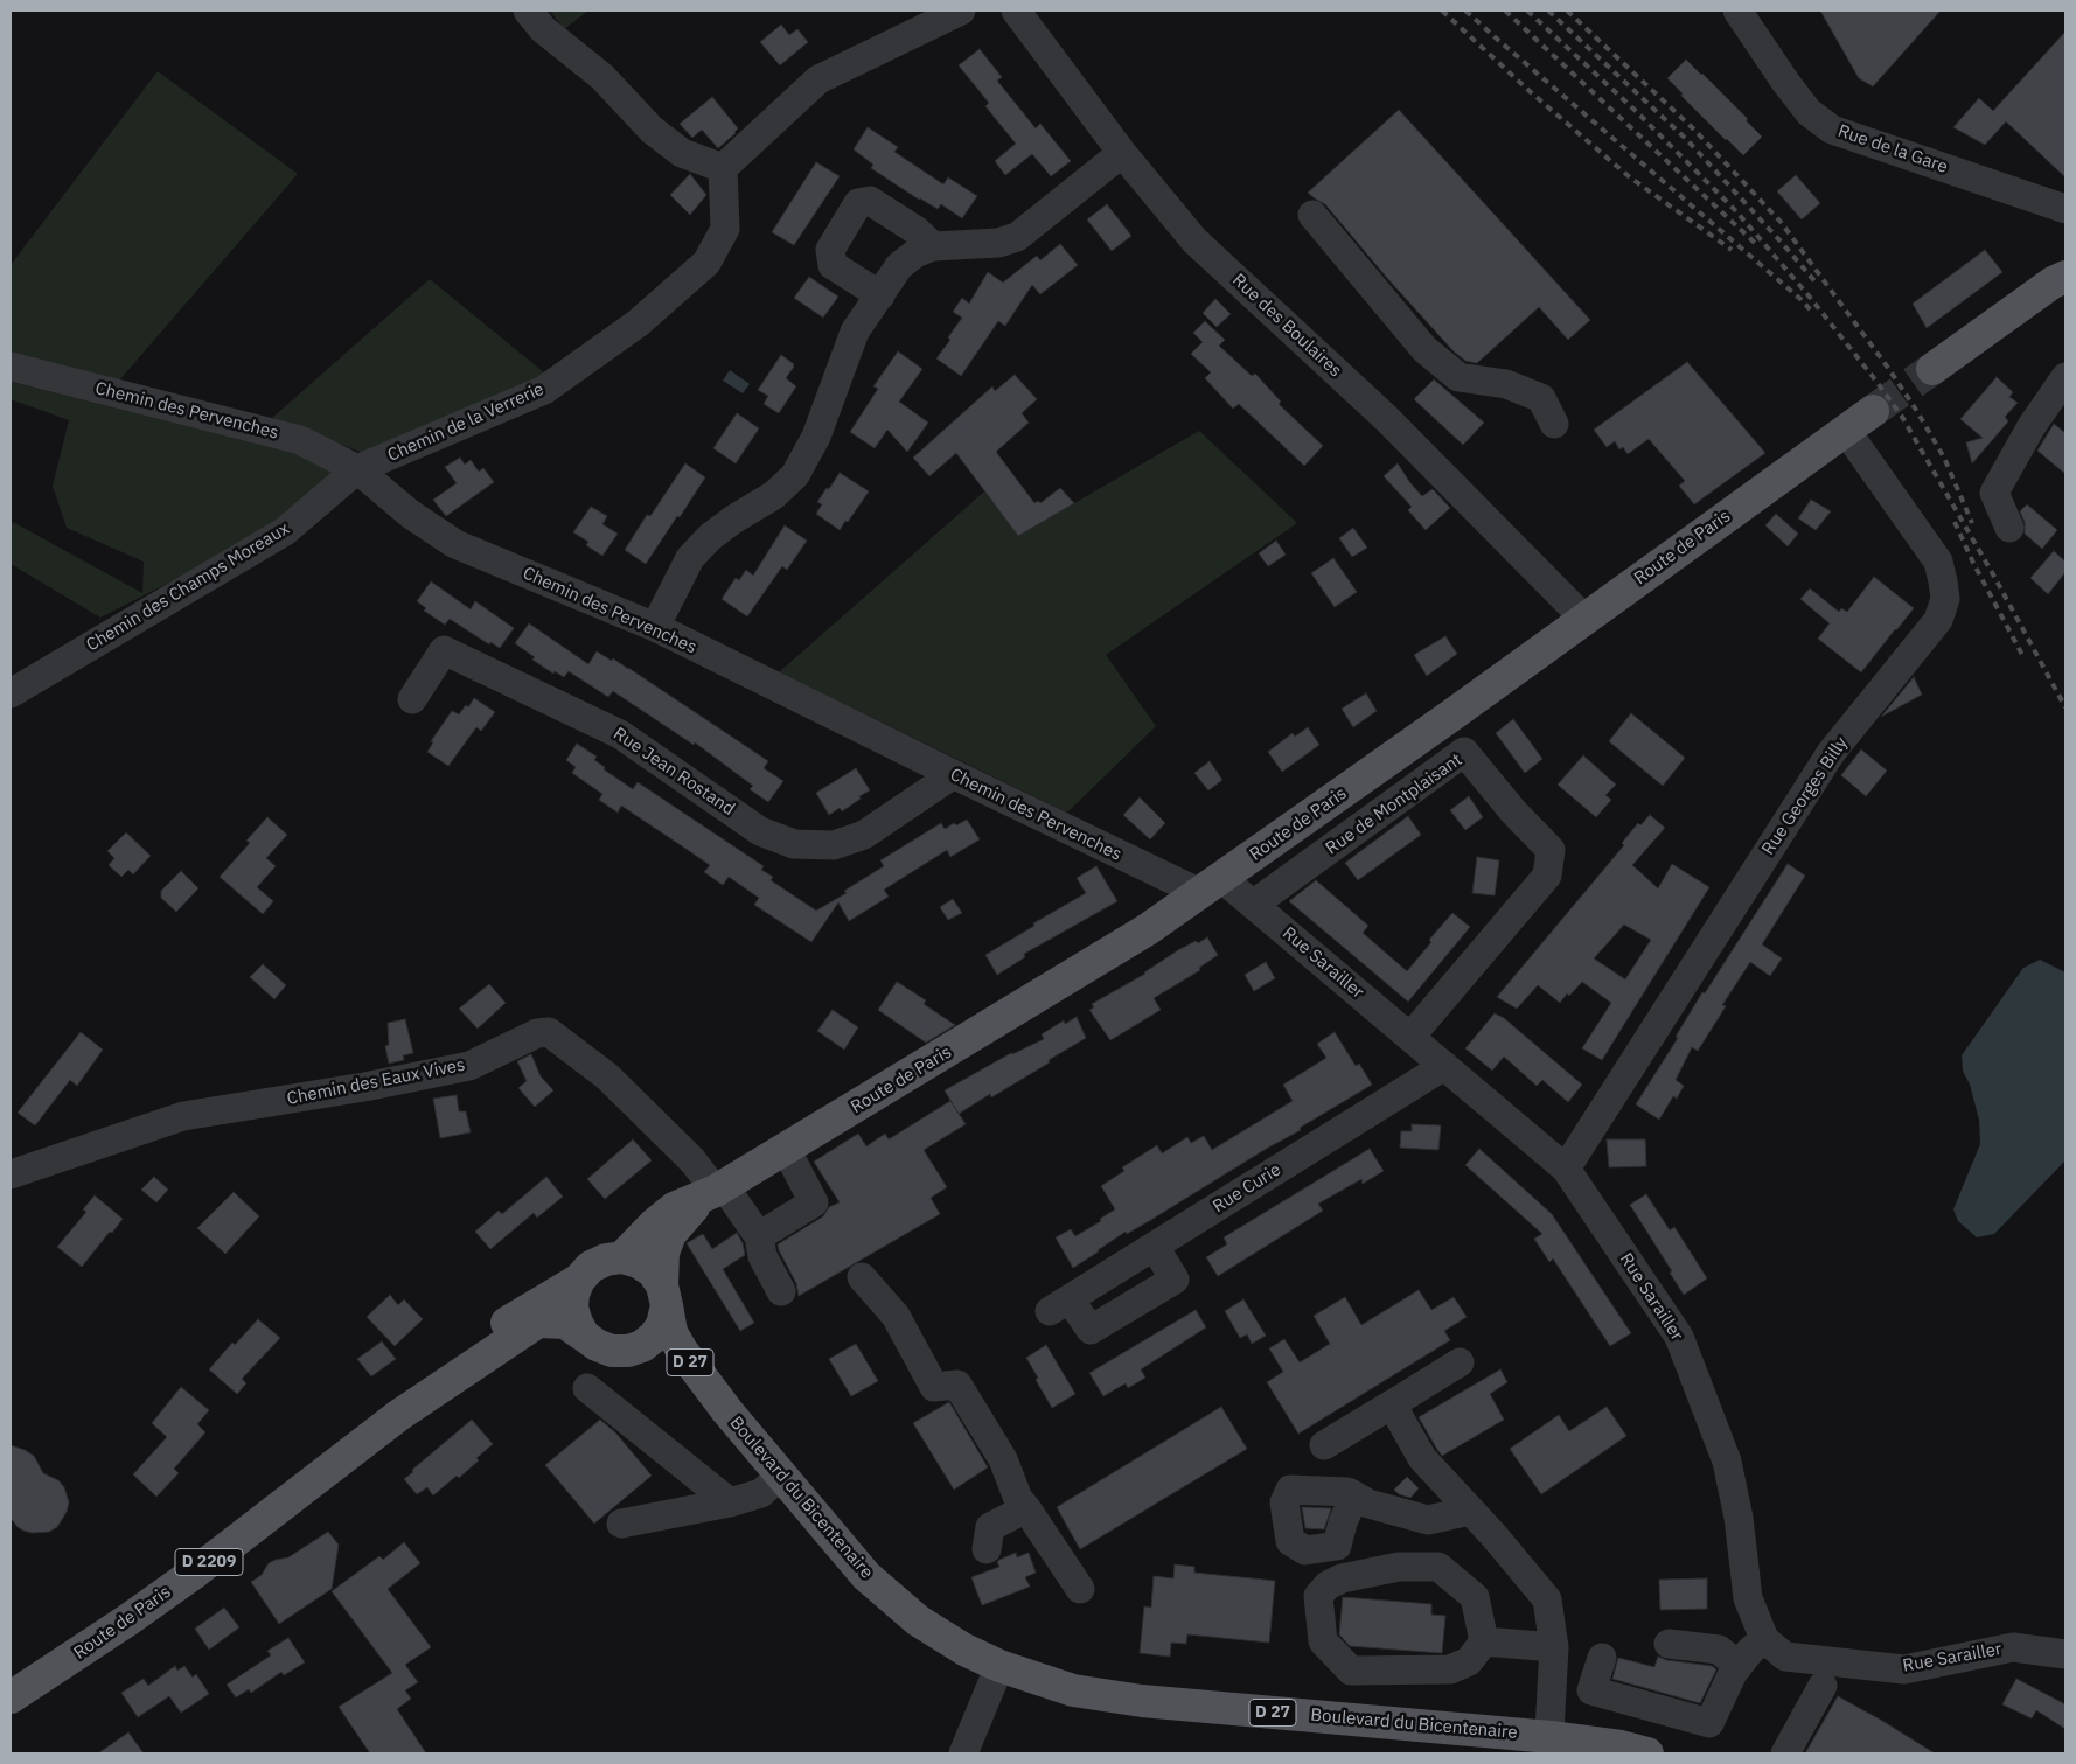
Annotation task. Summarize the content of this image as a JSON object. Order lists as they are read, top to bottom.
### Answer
{
  "streets": {
    "main road": [
      "Route de Paris",
      "D 27",
      "Boulevard du Bicentenaire",
      "D 2209"
    ],
    "street": [
      "Rue de la Gare",
      "Rue des Boulaires",
      "Chemin des Pervenches",
      "Chemin de la Verrerie",
      "Chemin des Champs Moreaux",
      "Rue Jean Rostand",
      "Rue Georges Billy",
      "Rue de Montplaisant",
      "Rue Sarailler",
      "Chemin des Eaux Vives",
      "Rue Curie"
    ]
  },
  "crossings": [
    ["Rue des Boulaires", "Route de Paris"],
    ["Chemin des Pervenches", "Chemin de la Verrerie"],
    ["Chemin des Pervenches", "Route de Paris"],
    ["Chemin des Pervenches", "Chemin des Champs Moreaux"],
    ["Chemin des Pervenches", "Rue Jean Rostand"],
    ["Chemin des Pervenches", "Rue Sarailler"],
    ["Chemin de la Verrerie", "Chemin des Champs Moreaux"],
    ["Route de Paris", "Rue Georges Billy"],
    ["Route de Paris", "Rue Sarailler"],
    ["Route de Paris", "Chemin des Eaux Vives"],
    ["Route de Paris", "Boulevard du Bicentenaire"],
    ["Rue Georges Billy", "Rue Sarailler"],
    ["Rue de Montplaisant", "Rue Sarailler"],
    ["Rue Sarailler", "Rue Curie"]
  ]
}
